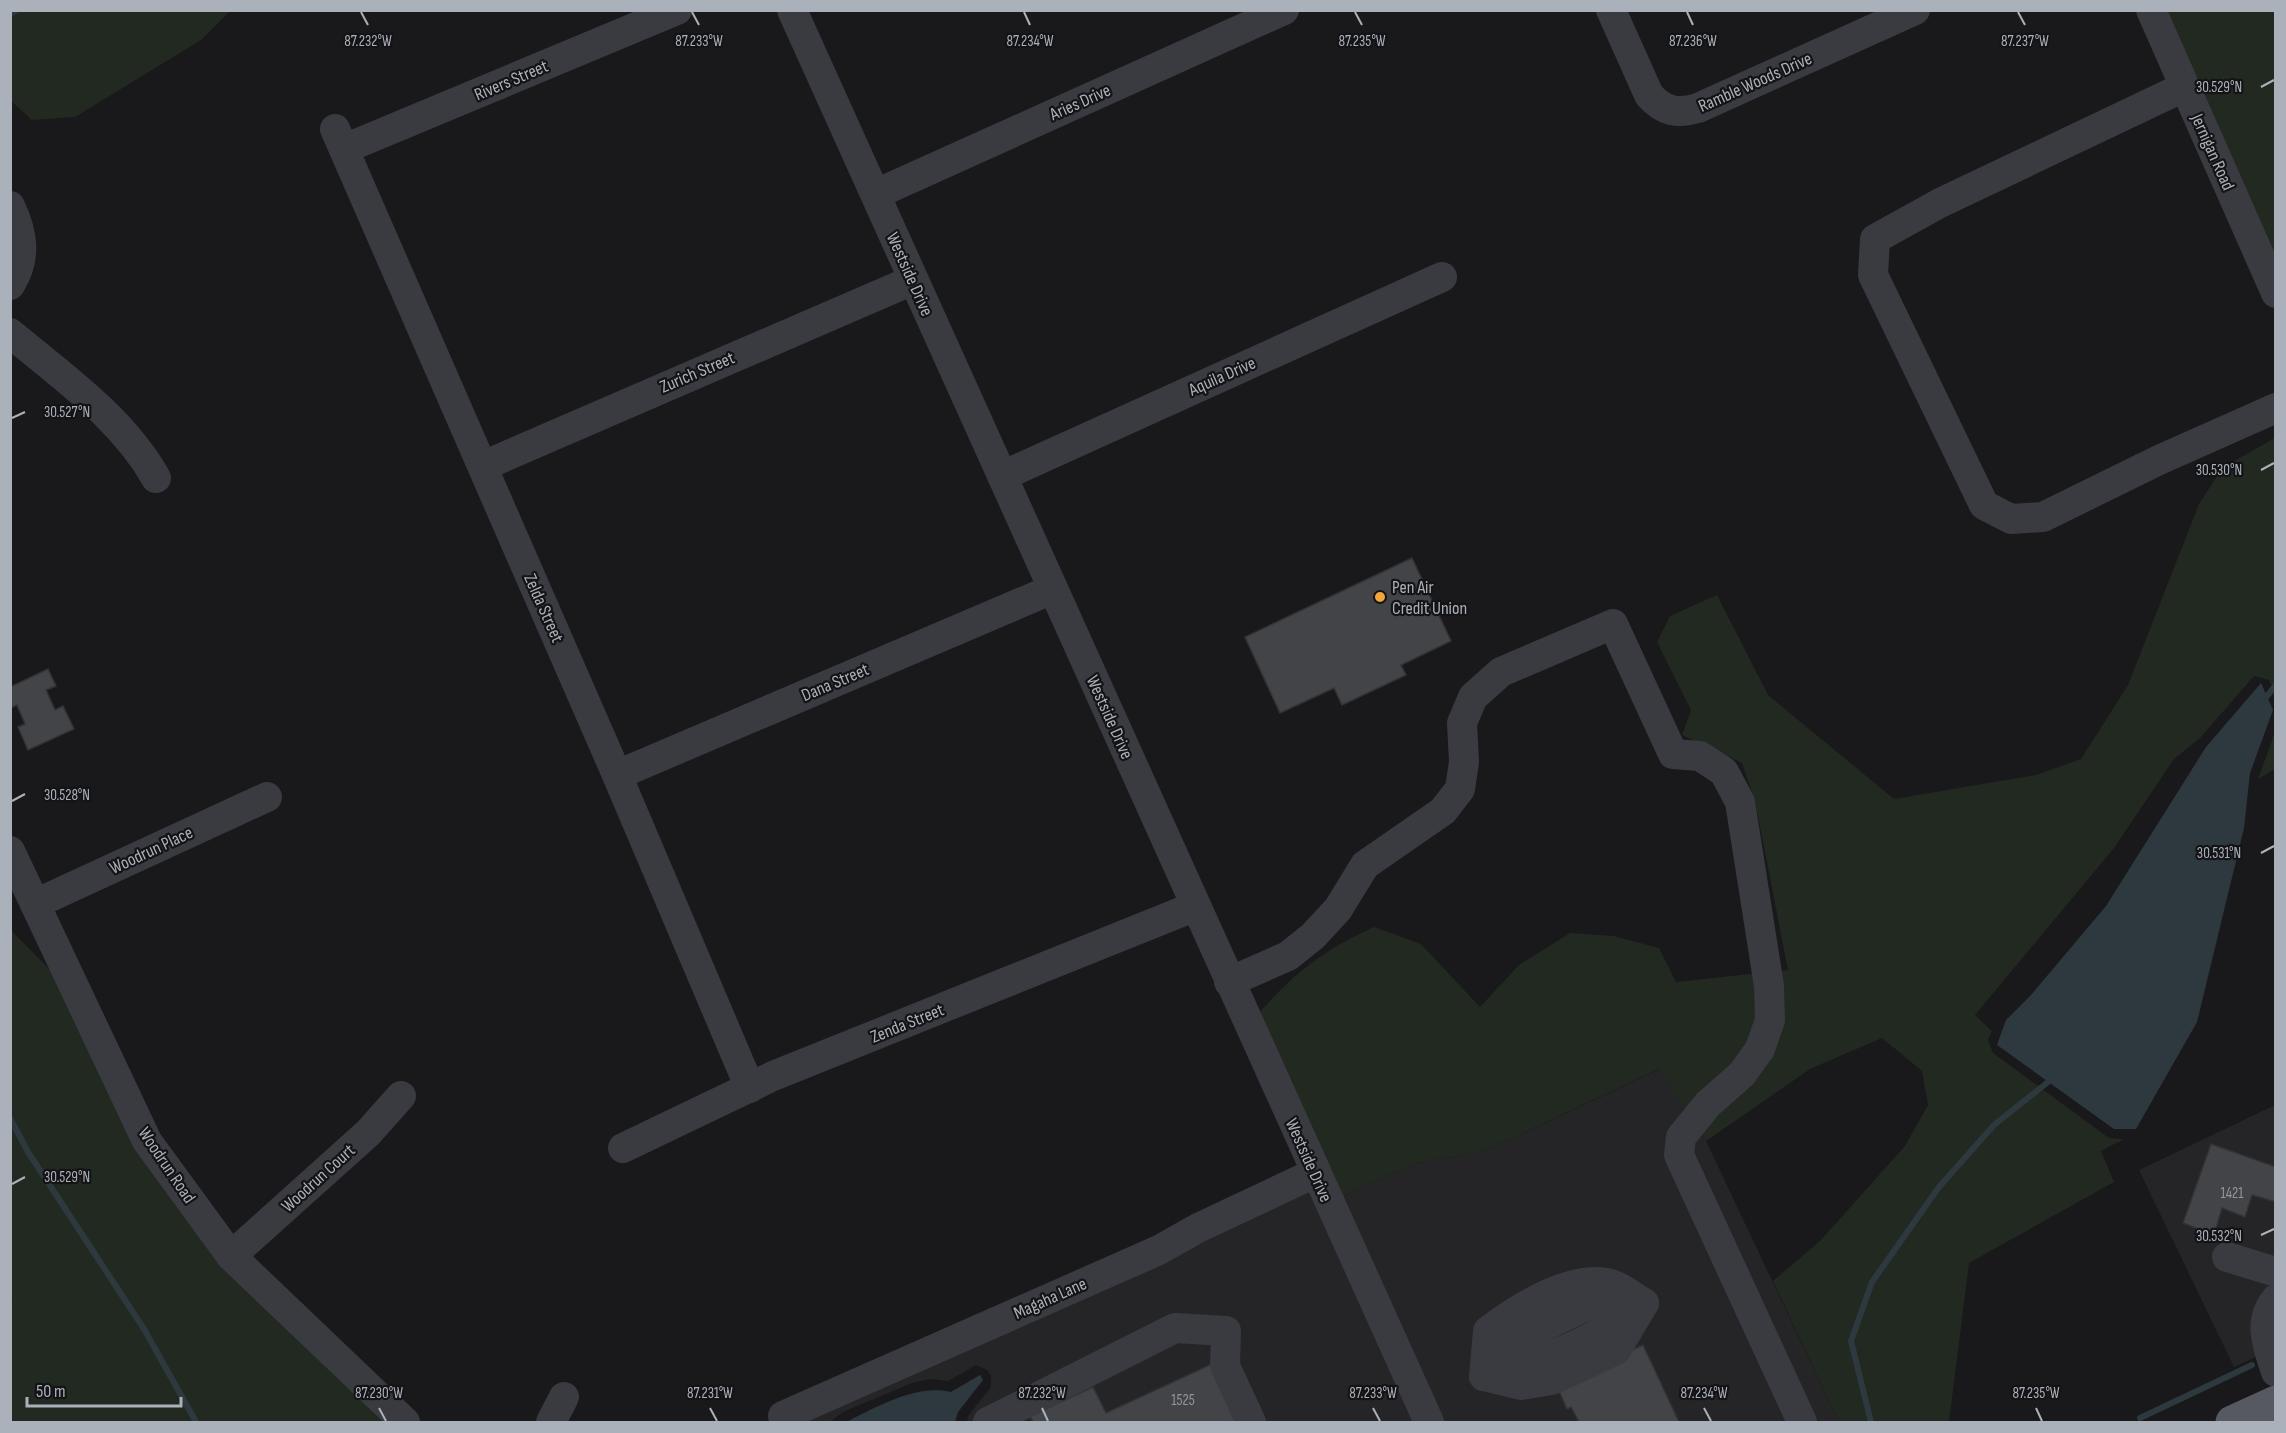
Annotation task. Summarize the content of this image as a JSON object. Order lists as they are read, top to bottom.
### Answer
{
  "streets": {
    "street": [
      "Rivers Street",
      "Ramble Woods Drive",
      "Aries Drive",
      "Jernigan Road",
      "Westside Drive",
      "Zurich Street",
      "Aquila Drive",
      "Zelda Street",
      "Dana Street",
      "Woodrun Place",
      "Zenda Street",
      "Woodrun Road",
      "Woodrun Court",
      "Magaha Lane"
    ]
  },
  "crossings": [
    ["Rivers Street", "Zelda Street"],
    ["Aries Drive", "Westside Drive"],
    ["Westside Drive", "Zurich Street"],
    ["Westside Drive", "Aquila Drive"],
    ["Westside Drive", "Dana Street"],
    ["Westside Drive", "Zenda Street"],
    ["Westside Drive", "Magaha Lane"],
    ["Zurich Street", "Zelda Street"],
    ["Zelda Street", "Dana Street"],
    ["Zelda Street", "Zenda Street"],
    ["Woodrun Place", "Woodrun Road"],
    ["Woodrun Road", "Woodrun Court"]
  ],
  "places": ["Pen Air Credit Union"],
  "house_numbers": ["1421", "1525"],
  "scale_bar": "50 m",
  "coordinates": [
    "87.232°W",
    "87.233°W",
    "87.234°W",
    "87.235°W",
    "87.236°W",
    "87.237°W",
    "30.529°N",
    "30.527°N",
    "30.530°N",
    "30.528°N",
    "30.531°N",
    "30.532°N",
    "87.230°W",
    "87.231°W"
  ]
}
